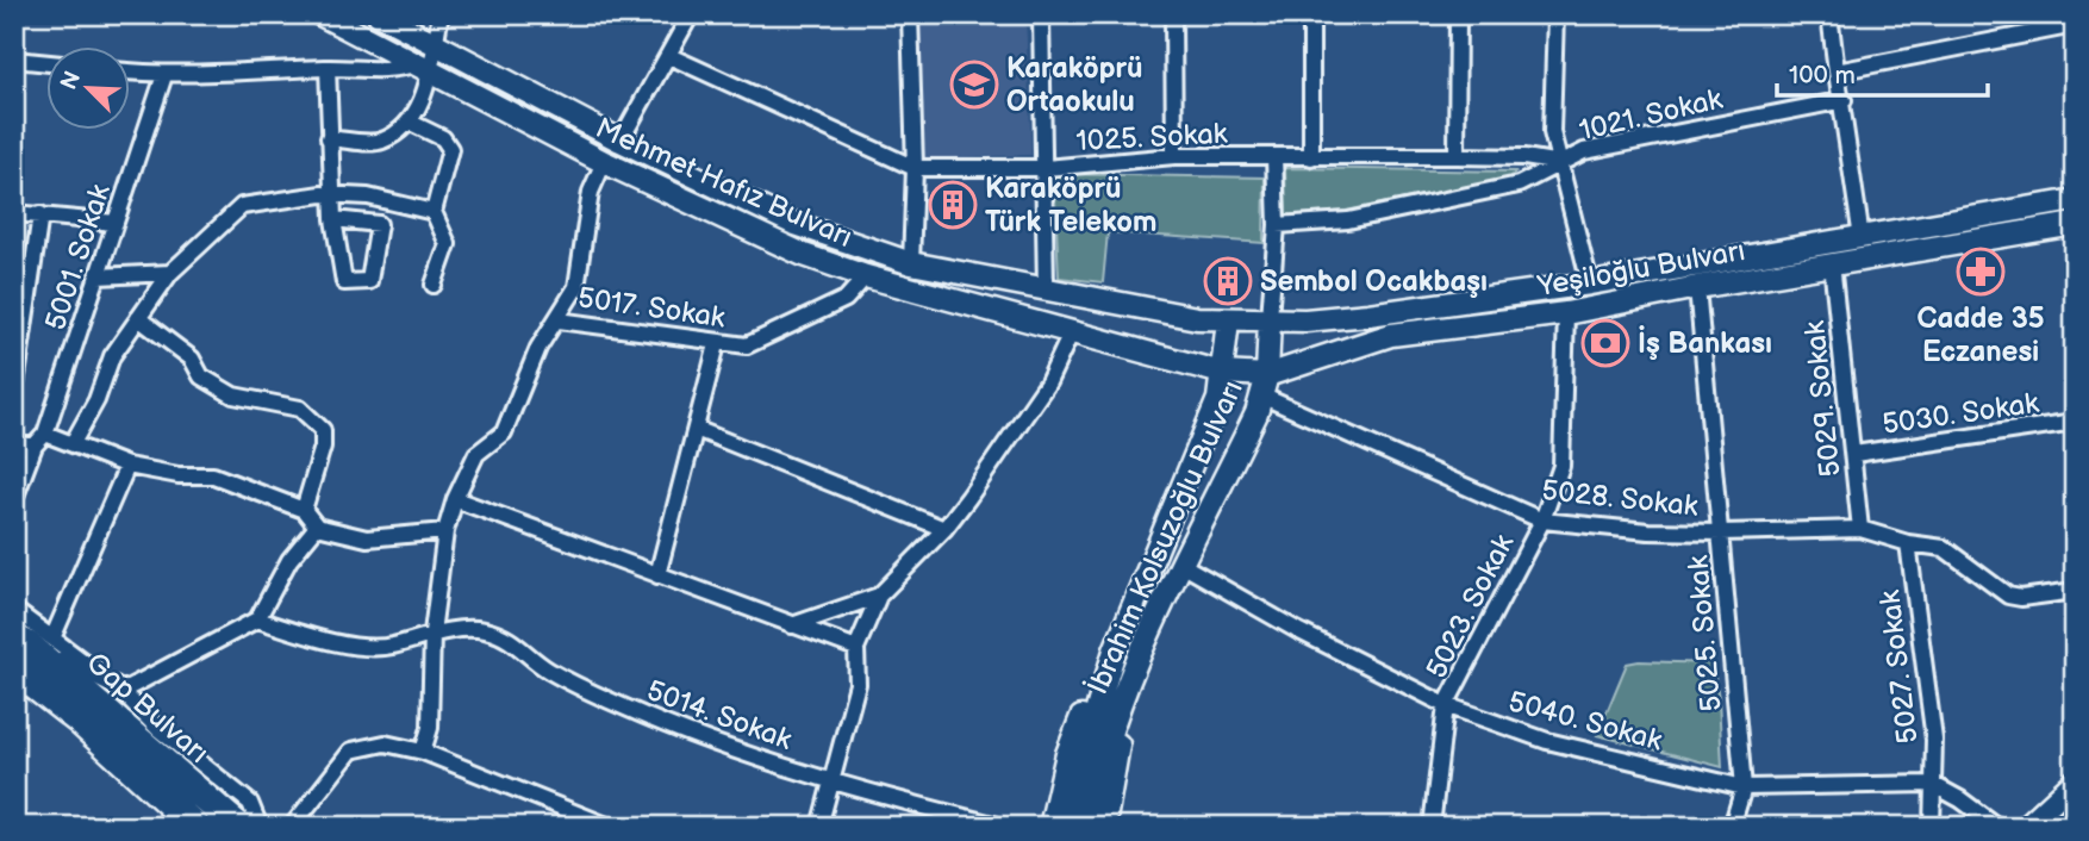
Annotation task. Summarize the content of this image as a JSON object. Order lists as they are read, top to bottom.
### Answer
{
  "streets": {
    "highway": ["Gap Bulvarı"],
    "main road": ["Mehmet Hafız Bulvarı", "Yeşiloğlu Bulvarı", "İbrahim Kolsuzoğlu Bulvarı"],
    "street": [
      "1021. Sokak",
      "1025. Sokak",
      "5001. Sokak",
      "5017. Sokak",
      "5029. Sokak",
      "5030. Sokak",
      "5028. Sokak",
      "5023. Sokak",
      "5025. Sokak",
      "5027. Sokak",
      "5014. Sokak",
      "5040. Sokak"
    ]
  },
  "crossings": [
    ["1021. Sokak", "1025. Sokak"],
    ["Mehmet Hafız Bulvarı", "Yeşiloğlu Bulvarı"],
    ["Mehmet Hafız Bulvarı", "5017. Sokak"],
    ["Mehmet Hafız Bulvarı", "İbrahim Kolsuzoğlu Bulvarı"],
    ["Yeşiloğlu Bulvarı", "5029. Sokak"],
    ["Yeşiloğlu Bulvarı", "5028. Sokak"],
    ["Yeşiloğlu Bulvarı", "İbrahim Kolsuzoğlu Bulvarı"],
    ["Yeşiloğlu Bulvarı", "5023. Sokak"],
    ["Yeşiloğlu Bulvarı", "5025. Sokak"],
    ["5029. Sokak", "5030. Sokak"],
    ["5029. Sokak", "5028. Sokak"],
    ["5028. Sokak", "İbrahim Kolsuzoğlu Bulvarı"],
    ["5028. Sokak", "5023. Sokak"],
    ["5028. Sokak", "5025. Sokak"],
    ["5028. Sokak", "5027. Sokak"],
    ["İbrahim Kolsuzoğlu Bulvarı", "5040. Sokak"],
    ["5023. Sokak", "5040. Sokak"],
    ["5025. Sokak", "5040. Sokak"],
    ["5027. Sokak", "5040. Sokak"]
  ],
  "places": {
    "school or university": ["Karaköprü Ortaokulu"],
    "building": ["Karaköprü Türk Telekom", "Sembol Ocakbaşı"],
    "pharmacy": ["Cadde 35 Eczanesi"],
    "bank": ["İş Bankası"]
  },
  "scale_bar": "100 m",
  "north": "top left"
}
